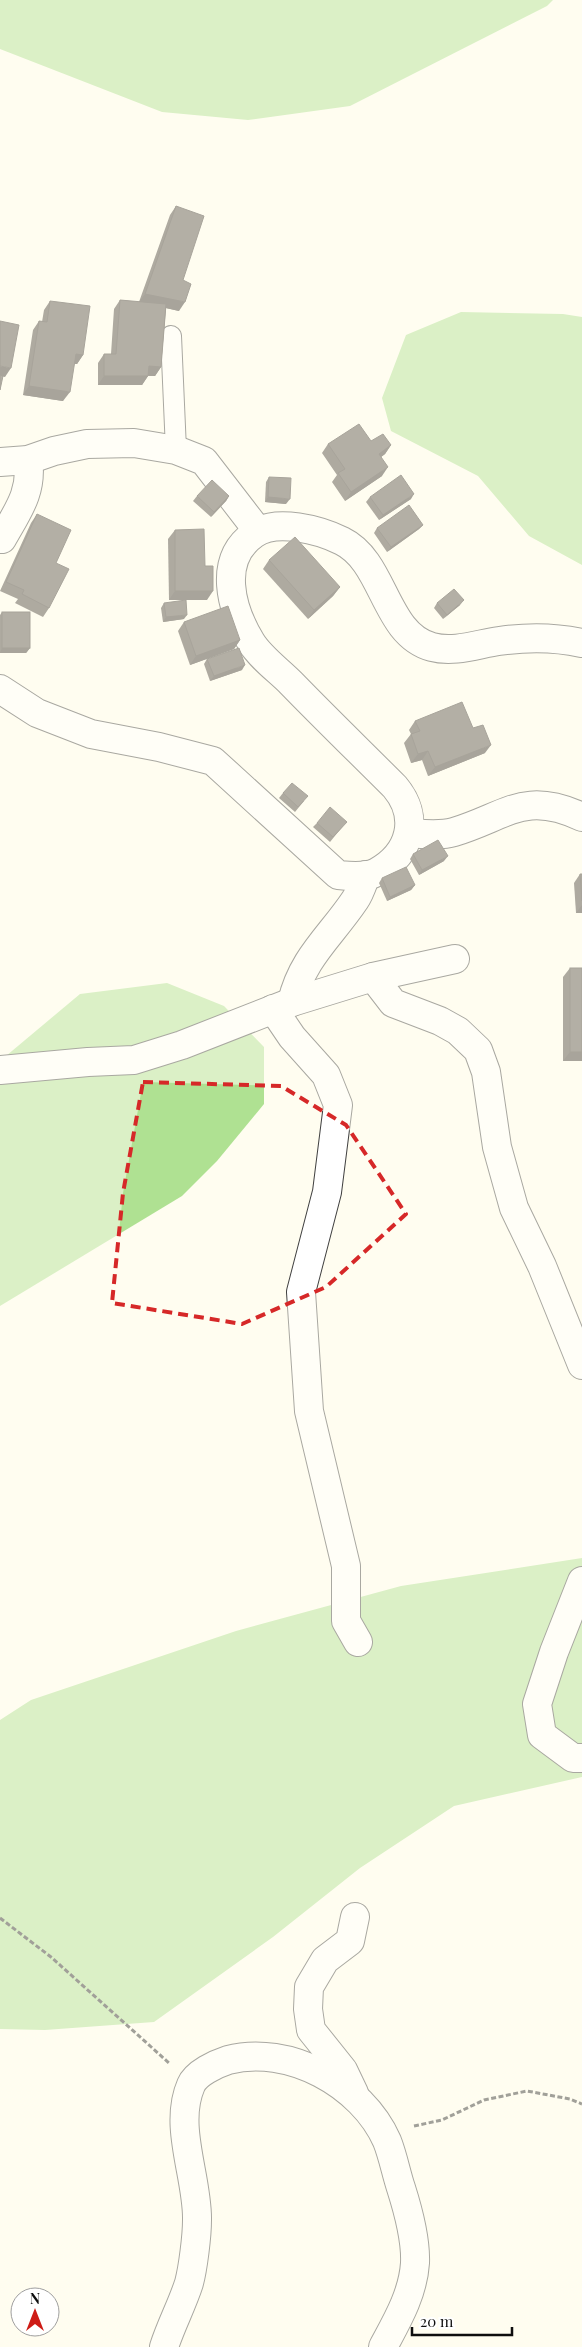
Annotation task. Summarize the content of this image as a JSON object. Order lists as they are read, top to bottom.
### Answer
{
  "scale_bar": "20 m",
  "north": "top"
}
